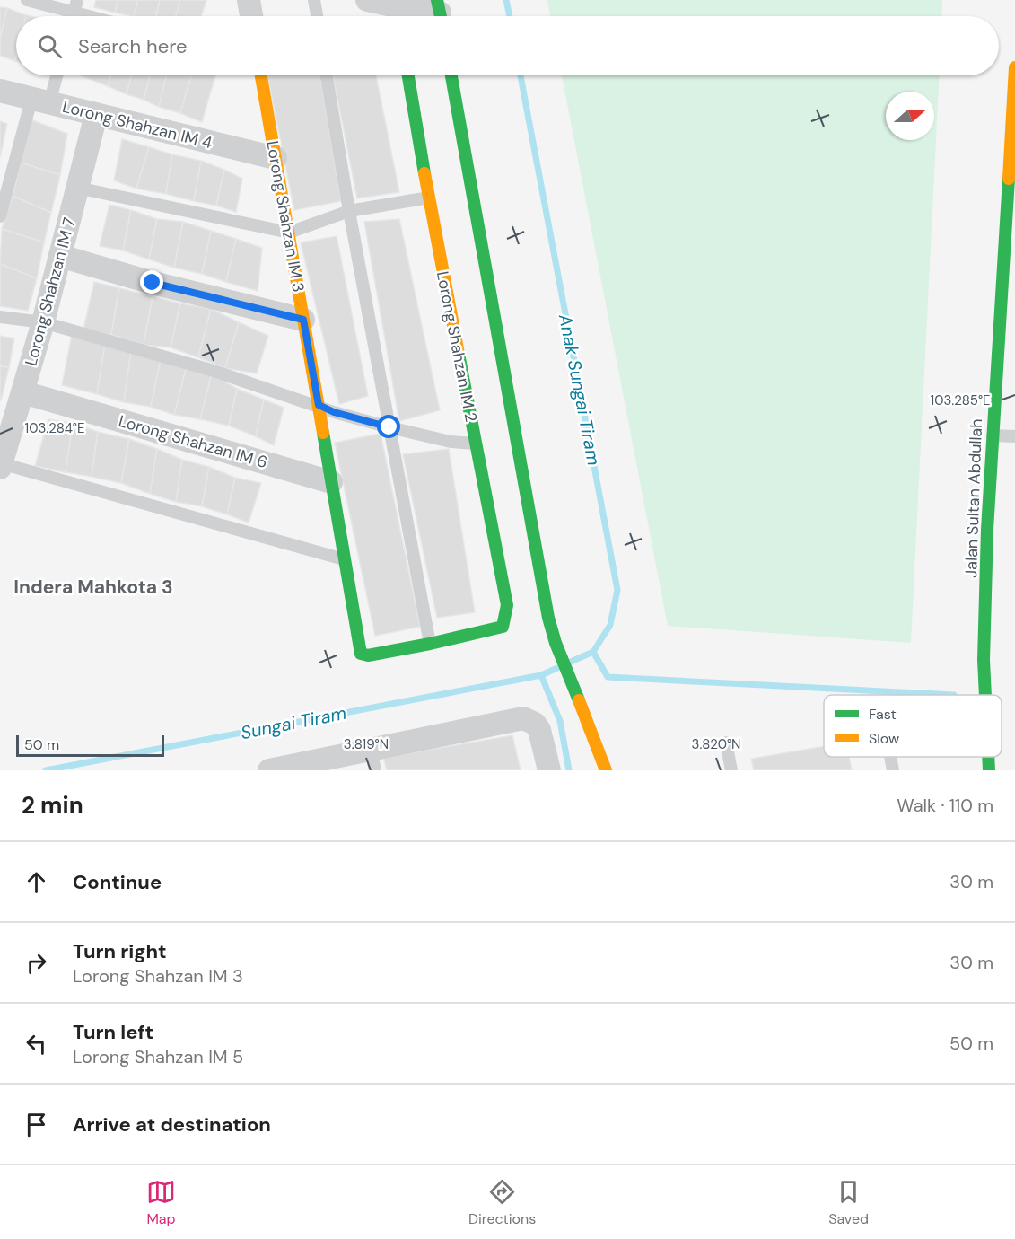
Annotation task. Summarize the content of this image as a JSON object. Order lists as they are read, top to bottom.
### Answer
{
  "streets": {
    "street": [
      "Lorong Shahzan IM 4",
      "Lorong Shahzan IM 3",
      "Lorong Shahzan IM 7",
      "Lorong Shahzan IM 2",
      "Lorong Shahzan IM 6",
      "Jalan Sultan Abdullah"
    ]
  },
  "crossings": [
    ["Lorong Shahzan IM 4", "Lorong Shahzan IM 3"],
    ["Lorong Shahzan IM 4", "Lorong Shahzan IM 7"],
    ["Lorong Shahzan IM 3", "Lorong Shahzan IM 2"],
    ["Lorong Shahzan IM 3", "Lorong Shahzan IM 6"],
    ["Lorong Shahzan IM 7", "Lorong Shahzan IM 6"]
  ],
  "districts": ["Indera Mahkota 3"],
  "water": ["Anak Sungai Tiram", "Sungai Tiram"],
  "legend": ["Fast", "Slow"],
  "scale_bar": "50 m",
  "north": "right",
  "page": {
    "search": "Search here",
    "scale": "50 m",
    "heading": ["2 min", "Walk · 110 m"],
    "list": [
      ["Continue", "30 m"],
      ["Turn right", "Lorong Shahzan IM 3", "30 m"],
      ["Turn left", "Lorong Shahzan IM 5", "50 m"],
      "Arrive at destination"
    ],
    "nav": ["Map", "Directions", "Saved"]
  },
  "coordinates": [
    "103.285°E",
    "103.284°E",
    "3.819°N",
    "3.820°N"
  ]
}
